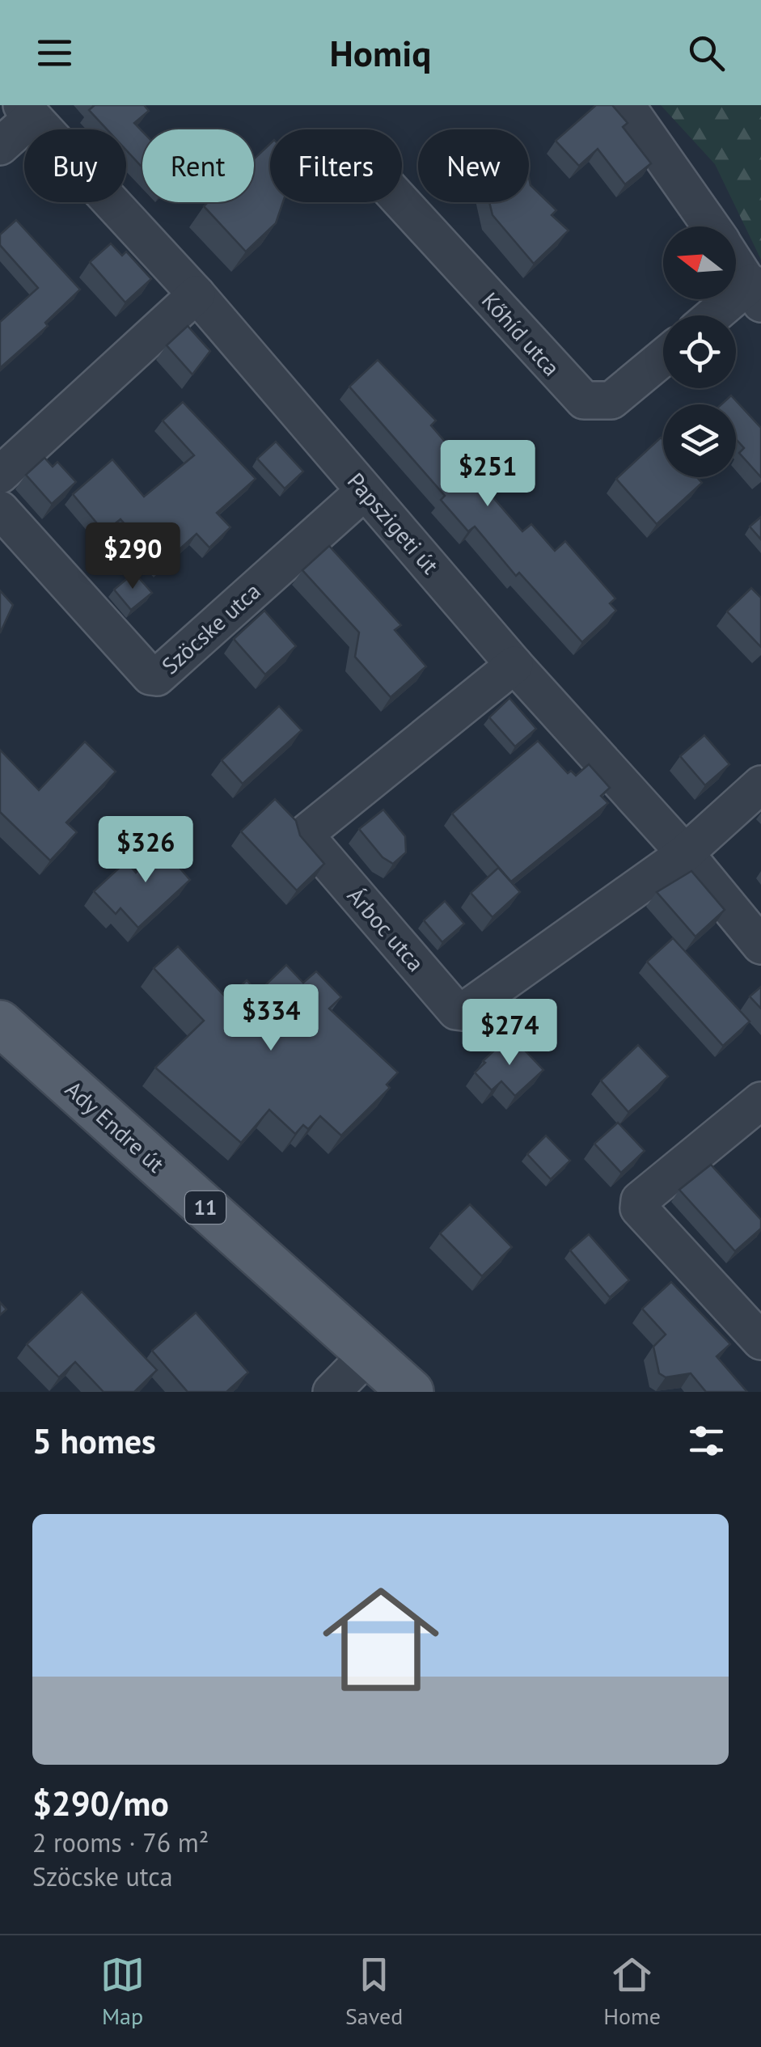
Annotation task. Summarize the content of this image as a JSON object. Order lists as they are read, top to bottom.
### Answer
{
  "streets": {
    "main road": ["Ady Endre út", "11"],
    "street": [
      "Kőhíd utca",
      "Papszigeti út",
      "Szöcske utca",
      "Árboc utca"
    ]
  },
  "crossings": [
    ["Papszigeti út", "Szöcske utca"],
    ["Papszigeti út", "Árboc utca"]
  ],
  "north": "left",
  "page": {
    "header": "Homiq",
    "chip": [
      "Buy",
      "Rent",
      "Filters",
      "New"
    ],
    "price": [
      "$251",
      "$290",
      "$326",
      "$334",
      "$274"
    ],
    "heading": "5 homes",
    "list": [
      {
        "name": "$290/mo",
        "note": "2 rooms · 76 m² · Szöcske utca"
      }
    ],
    "tabs": ["Map", "Saved", "Home"]
  }
}
